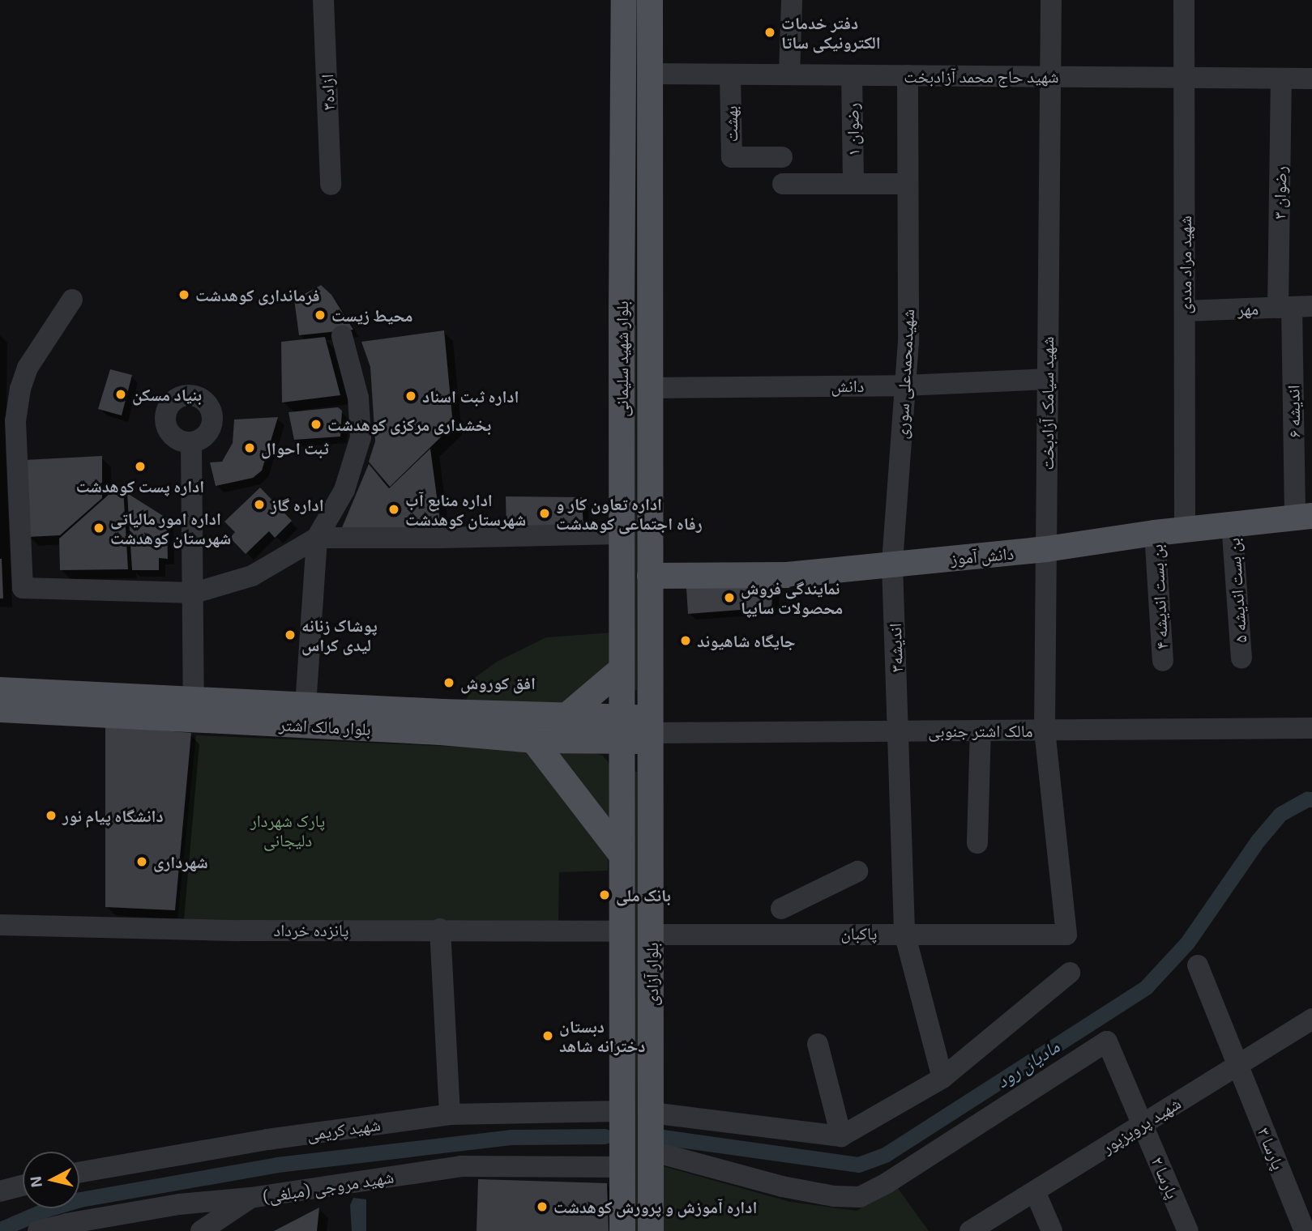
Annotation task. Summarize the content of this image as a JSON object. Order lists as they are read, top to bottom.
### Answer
{
  "streets": {
    "main road": [
      "بلوار شهید سلیمانی",
      "دانش آموز",
      "بلوار مالک اشتر",
      "بلوار آزادی"
    ],
    "street": [
      "شهید حاج محمد آزادبخت",
      "ازاده۳",
      "بهشت",
      "رضوان ۱",
      "رضوان ۳",
      "شهید مراد مددی",
      "مهر",
      "شهیدمحمدعلی سوری",
      "دانش",
      "شهید سیامک آزادبخت",
      "اندیشه ۶",
      "بن بست اندیشه ۵",
      "بن بست اندیشه ۴",
      "اندیشه۳",
      "مالک اشتر جنوبی",
      "پانزده خرداد",
      "پاکبان",
      "شهید پرویزپور",
      "شهید کریمی",
      "پارسا ۳",
      "پارسا ۲",
      "شهید مروجی (مبلغی)"
    ]
  },
  "crossings": [
    ["شهید حاج محمد آزادبخت", "بهشت"],
    ["شهید حاج محمد آزادبخت", "رضوان ۱"],
    ["شهید حاج محمد آزادبخت", "رضوان ۳"],
    ["شهید حاج محمد آزادبخت", "شهید مراد مددی"],
    ["شهید حاج محمد آزادبخت", "بلوار شهید سلیمانی"],
    ["شهید حاج محمد آزادبخت", "شهیدمحمدعلی سوری"],
    ["شهید حاج محمد آزادبخت", "شهید سیامک آزادبخت"],
    ["رضوان ۳", "مهر"],
    ["رضوان ۳", "اندیشه ۶"],
    ["شهید مراد مددی", "مهر"],
    ["شهید مراد مددی", "دانش آموز"],
    ["مهر", "اندیشه ۶"],
    ["بلوار شهید سلیمانی", "دانش"],
    ["بلوار شهید سلیمانی", "دانش آموز"],
    ["بلوار شهید سلیمانی", "بلوار مالک اشتر"],
    ["بلوار شهید سلیمانی", "مالک اشتر جنوبی"],
    ["بلوار شهید سلیمانی", "بلوار آزادی"],
    ["شهیدمحمدعلی سوری", "دانش"],
    ["شهیدمحمدعلی سوری", "دانش آموز"],
    ["شهیدمحمدعلی سوری", "اندیشه۳"],
    ["دانش", "شهید سیامک آزادبخت"],
    ["شهید سیامک آزادبخت", "دانش آموز"],
    ["شهید سیامک آزادبخت", "مالک اشتر جنوبی"],
    ["شهید سیامک آزادبخت", "پاکبان"],
    ["اندیشه ۶", "دانش آموز"],
    ["دانش آموز", "بن بست اندیشه ۵"],
    ["دانش آموز", "بن بست اندیشه ۴"],
    ["دانش آموز", "اندیشه۳"],
    ["اندیشه۳", "مالک اشتر جنوبی"],
    ["اندیشه۳", "پاکبان"],
    ["بلوار مالک اشتر", "مالک اشتر جنوبی"],
    ["بلوار مالک اشتر", "بلوار آزادی"],
    ["مالک اشتر جنوبی", "بلوار آزادی"],
    ["پانزده خرداد", "بلوار آزادی"],
    ["پاکبان", "بلوار آزادی"],
    ["بلوار آزادی", "شهید کریمی"],
    ["بلوار آزادی", "پارسا ۲"],
    ["بلوار آزادی", "شهید مروجی (مبلغی)"],
    ["شهید پرویزپور", "پارسا ۳"],
    ["شهید پرویزپور", "پارسا ۲"]
  ],
  "water": ["مادیان رود"],
  "parks": ["پارک شهردار دلیجانی"],
  "places": [
    "دفتر خدمات الکترونیکی ساتا",
    "فرمانداری کوهدشت",
    "محیط زیست",
    "بنیاد مسکن",
    "اداره ثبت اسناد",
    "بخشداری مرکزی کوهدشت",
    "ثبت احوال",
    "اداره پست کوهدشت",
    "اداره گاز",
    "اداره منابع آب شهرستان کوهدشت",
    "اداره تعاون کار و رفاه اجتماعی کوهدشت",
    "اداره امور مالیاتی شهرستان کوهدشت",
    "نمایندگی فروش محصولات سایپا",
    "پوشاک زنانه لیدی کراس",
    "جایگاه شاهیوند",
    "افق کوروش",
    "دانشگاه پیام نور",
    "شهرداری",
    "بانک ملی",
    "دبستان دخترانه شاهد",
    "اداره آموزش و پرورش کوهدشت"
  ],
  "north": "left"
}
